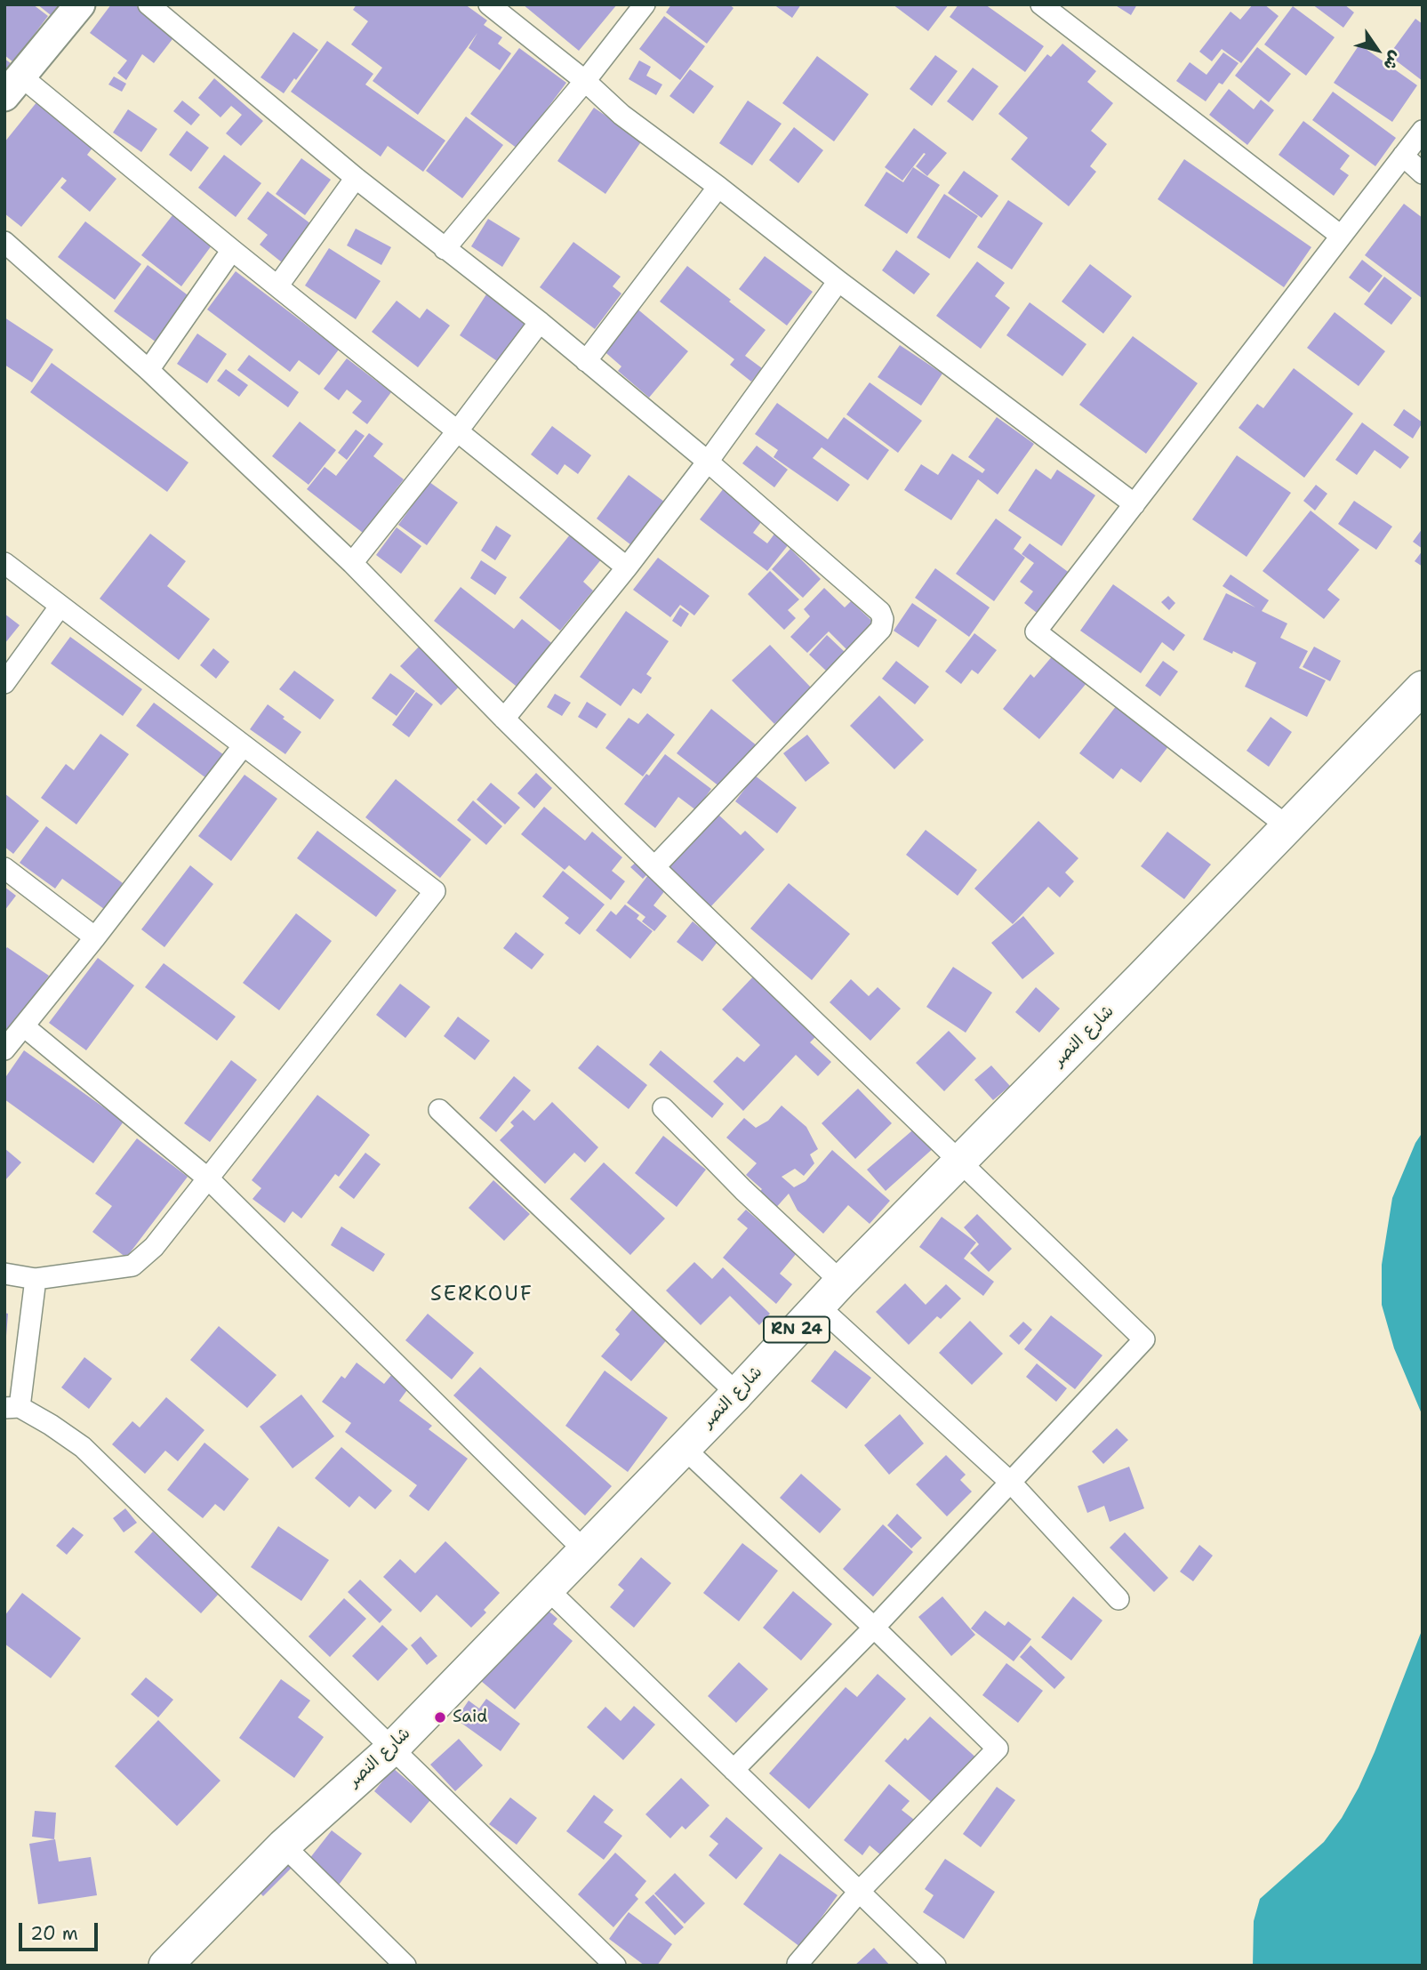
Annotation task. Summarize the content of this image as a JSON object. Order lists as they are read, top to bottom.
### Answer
{
  "streets": {
    "main road": ["شارع النصر", "RN 24"]
  },
  "districts": ["SERKOUF"],
  "places": ["Said"],
  "scale_bar": "20 m",
  "north": "bottom right"
}
